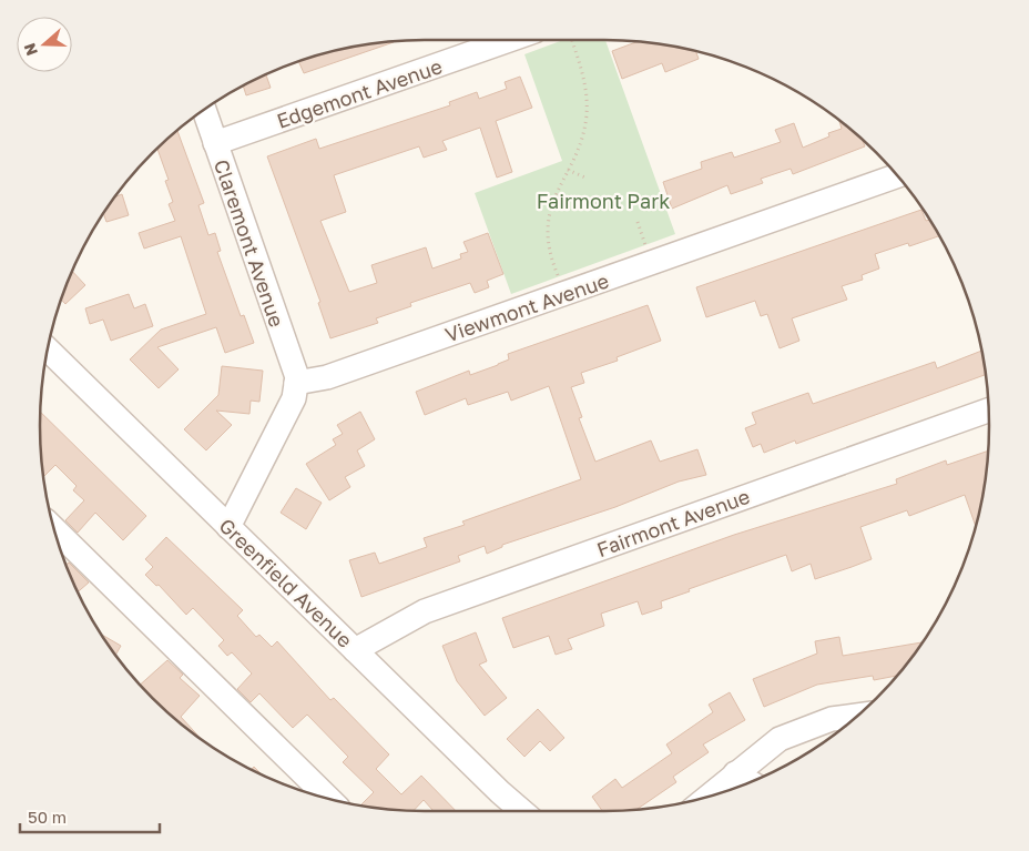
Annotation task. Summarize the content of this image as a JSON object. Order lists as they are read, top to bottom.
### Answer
{
  "streets": {
    "street": [
      "Edgemont Avenue",
      "Claremont Avenue",
      "Viewmont Avenue",
      "Fairmont Avenue",
      "Greenfield Avenue"
    ]
  },
  "crossings": [
    ["Edgemont Avenue", "Claremont Avenue"],
    ["Claremont Avenue", "Viewmont Avenue"],
    ["Fairmont Avenue", "Greenfield Avenue"]
  ],
  "parks": ["Fairmont Park"],
  "scale_bar": "50 m",
  "north": "left"
}
